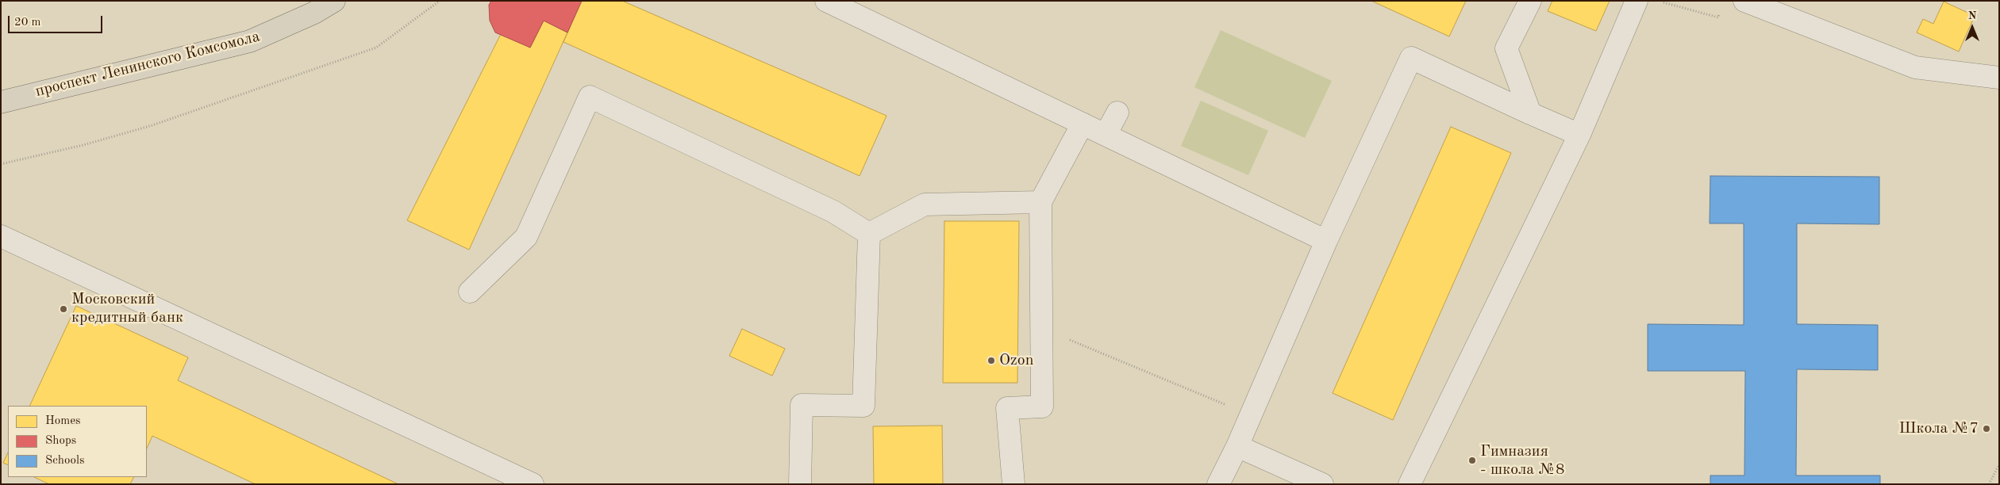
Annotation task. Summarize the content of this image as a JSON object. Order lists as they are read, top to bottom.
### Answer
{
  "streets": {
    "main road": ["проспект Ленинского Комсомола"]
  },
  "places": [
    "Московский кредитный банк",
    "Ozon",
    "Школа №7",
    "Гимназия - школа №8"
  ],
  "legend": ["Homes", "Shops", "Schools"],
  "scale_bar": "20 m",
  "north": "top"
}
